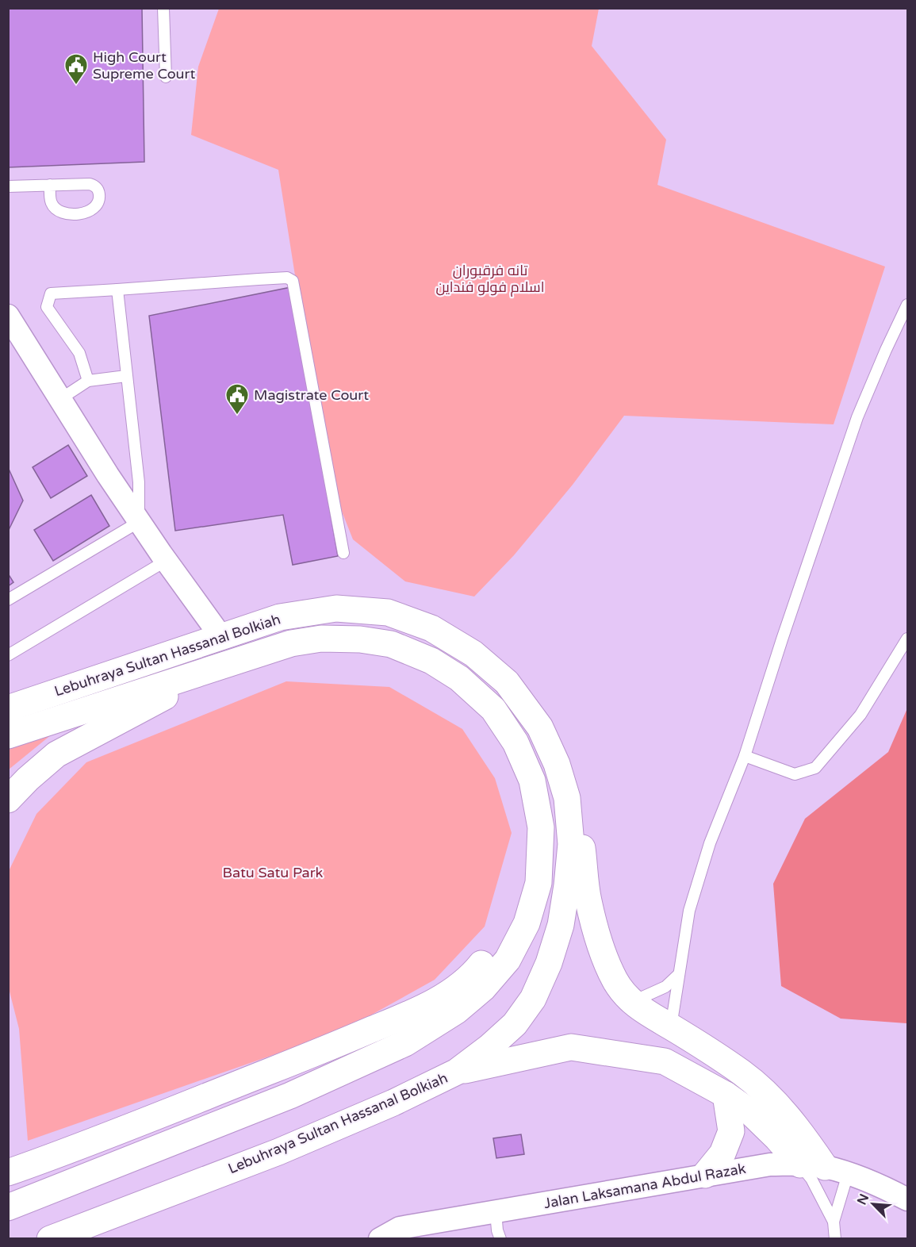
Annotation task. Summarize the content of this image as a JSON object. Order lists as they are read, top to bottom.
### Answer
{
  "streets": {
    "highway": ["Lebuhraya Sultan Hassanal Bolkiah"],
    "street": ["Jalan Laksamana Abdul Razak"]
  },
  "parks": ["تانه فرقبوران اسلام فولو فنداين", "Batu Satu Park"],
  "places": {
    "public building": ["High Court Supreme Court", "Magistrate Court"]
  },
  "north": "top left"
}
